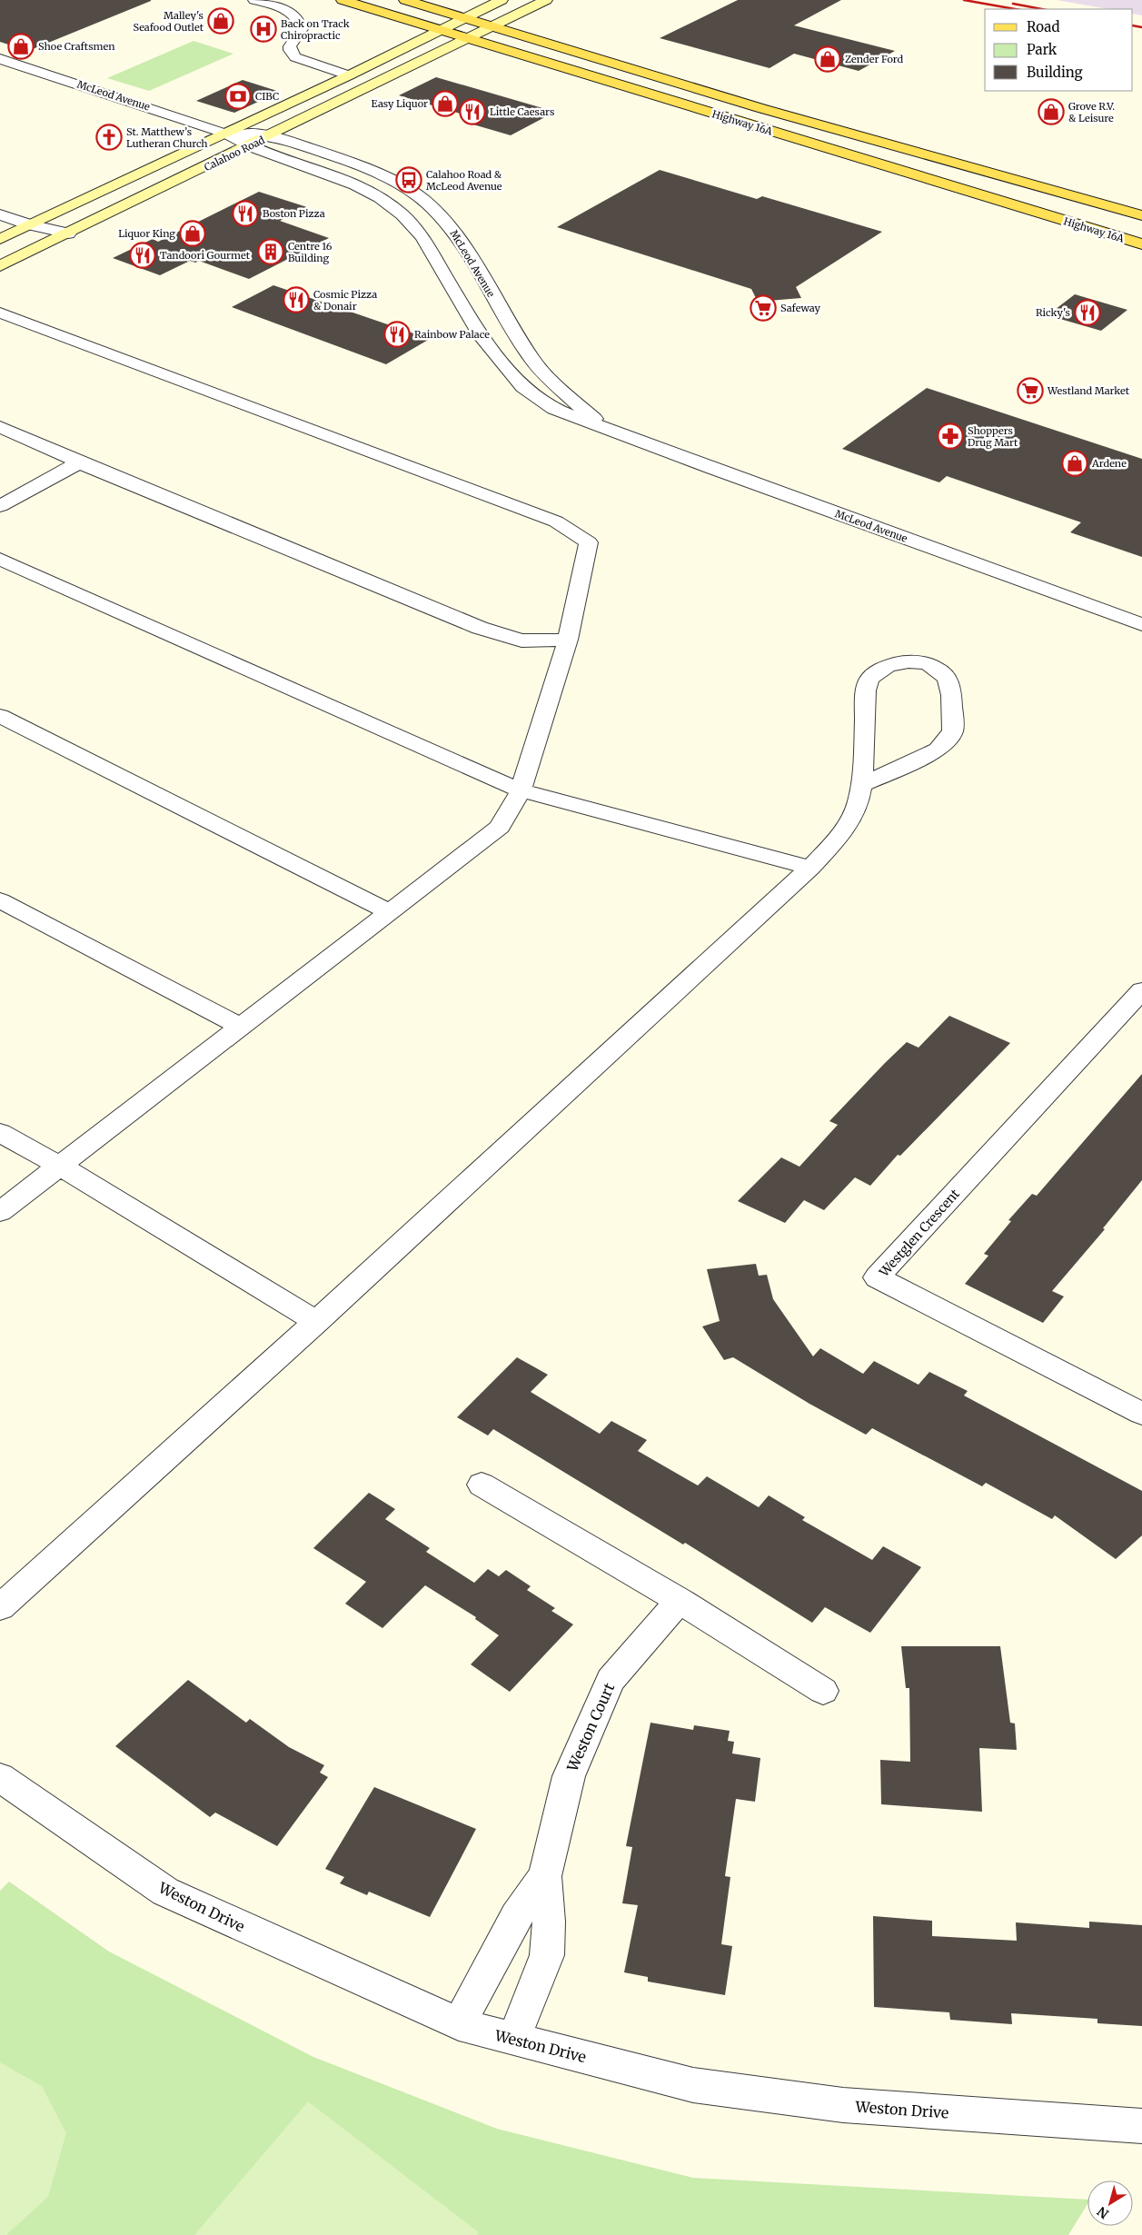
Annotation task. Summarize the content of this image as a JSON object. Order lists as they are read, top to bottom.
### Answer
{
  "streets": {
    "main road": ["Highway 16A", "Calahoo Road"],
    "street": [
      "McLeod Avenue",
      "Westglen Crescent",
      "Weston Court",
      "Weston Drive"
    ]
  },
  "crossings": [
    ["McLeod Avenue", "Calahoo Road"],
    ["Highway 16A", "Calahoo Road"],
    ["Weston Court", "Weston Drive"]
  ],
  "places": {
    "shop": [
      "Malley's Seafood Outlet",
      "Shoe Craftsmen",
      "Zender Ford",
      "Easy Liquor",
      "Grove R.V. & Leisure",
      "Liquor King",
      "Ardene"
    ],
    "hospital": ["Back on Track Chiropractic"],
    "bank": ["CIBC"],
    "restaurant": [
      "Little Caesars",
      "Boston Pizza",
      "Tandoori Gourmet",
      "Cosmic Pizza & Donair",
      "Ricky's",
      "Rainbow Palace"
    ],
    "church": ["St. Matthew’s Lutheran Church"],
    "bus stop": ["Calahoo Road & McLeod Avenue"],
    "building": ["Centre 16 Building"],
    "supermarket": ["Safeway", "Westland Market"],
    "pharmacy": ["Shoppers Drug Mart"]
  },
  "legend": ["Road", "Park", "Building"],
  "north": "bottom left"
}
